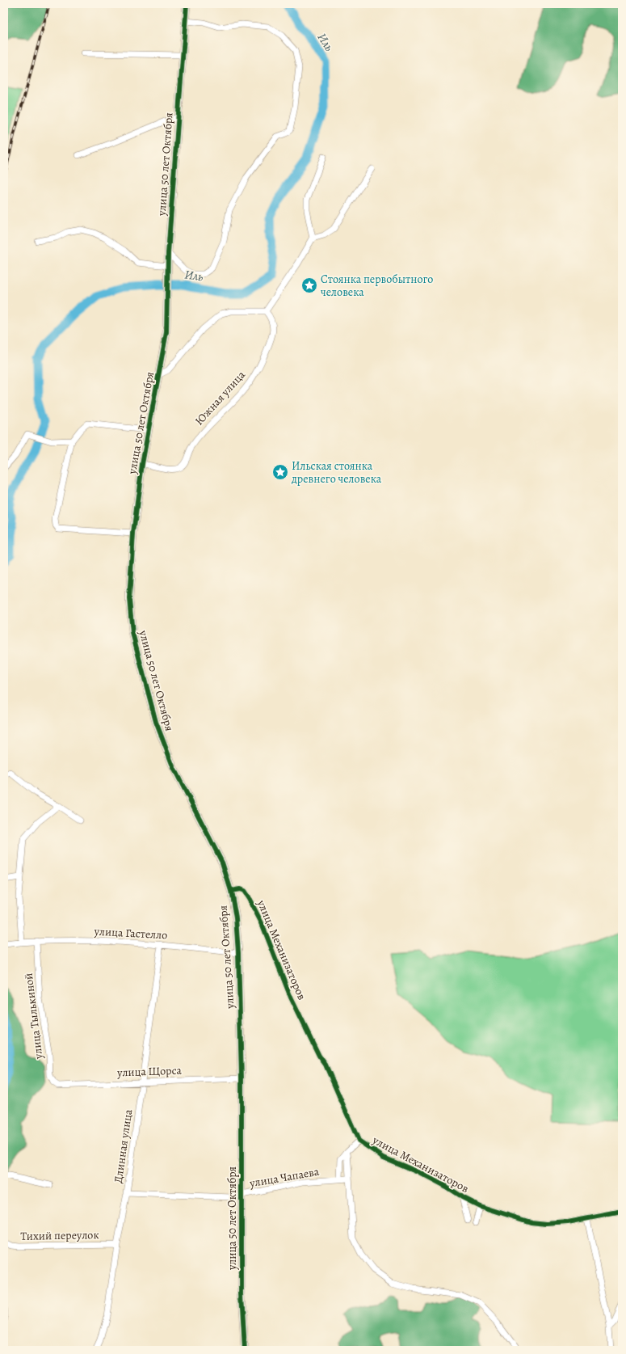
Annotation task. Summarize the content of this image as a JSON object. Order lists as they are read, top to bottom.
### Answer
{
  "streets": {
    "street": [
      "улица 50 лет Октября",
      "Южная улица",
      "улица Гастелло",
      "улица Механизаторов",
      "улица Тылькиной",
      "улица Щорса",
      "Длинная улица",
      "улица Чапаева",
      "Тихий переулок"
    ]
  },
  "crossings": [
    ["улица 50 лет Октября", "Южная улица"],
    ["улица 50 лет Октября", "улица Гастелло"],
    ["улица 50 лет Октября", "улица Механизаторов"],
    ["улица 50 лет Октября", "улица Щорса"],
    ["улица 50 лет Октября", "улица Чапаева"],
    ["улица Гастелло", "улица Тылькиной"],
    ["улица Гастелло", "Длинная улица"],
    ["улица Тылькиной", "улица Щорса"],
    ["улица Щорса", "Длинная улица"],
    ["Длинная улица", "улица Чапаева"],
    ["Длинная улица", "Тихий переулок"]
  ],
  "water": ["Иль"],
  "places": {
    "place": ["Стоянка первобытного человека", "Ильская стоянка древнего человека"]
  }
}
